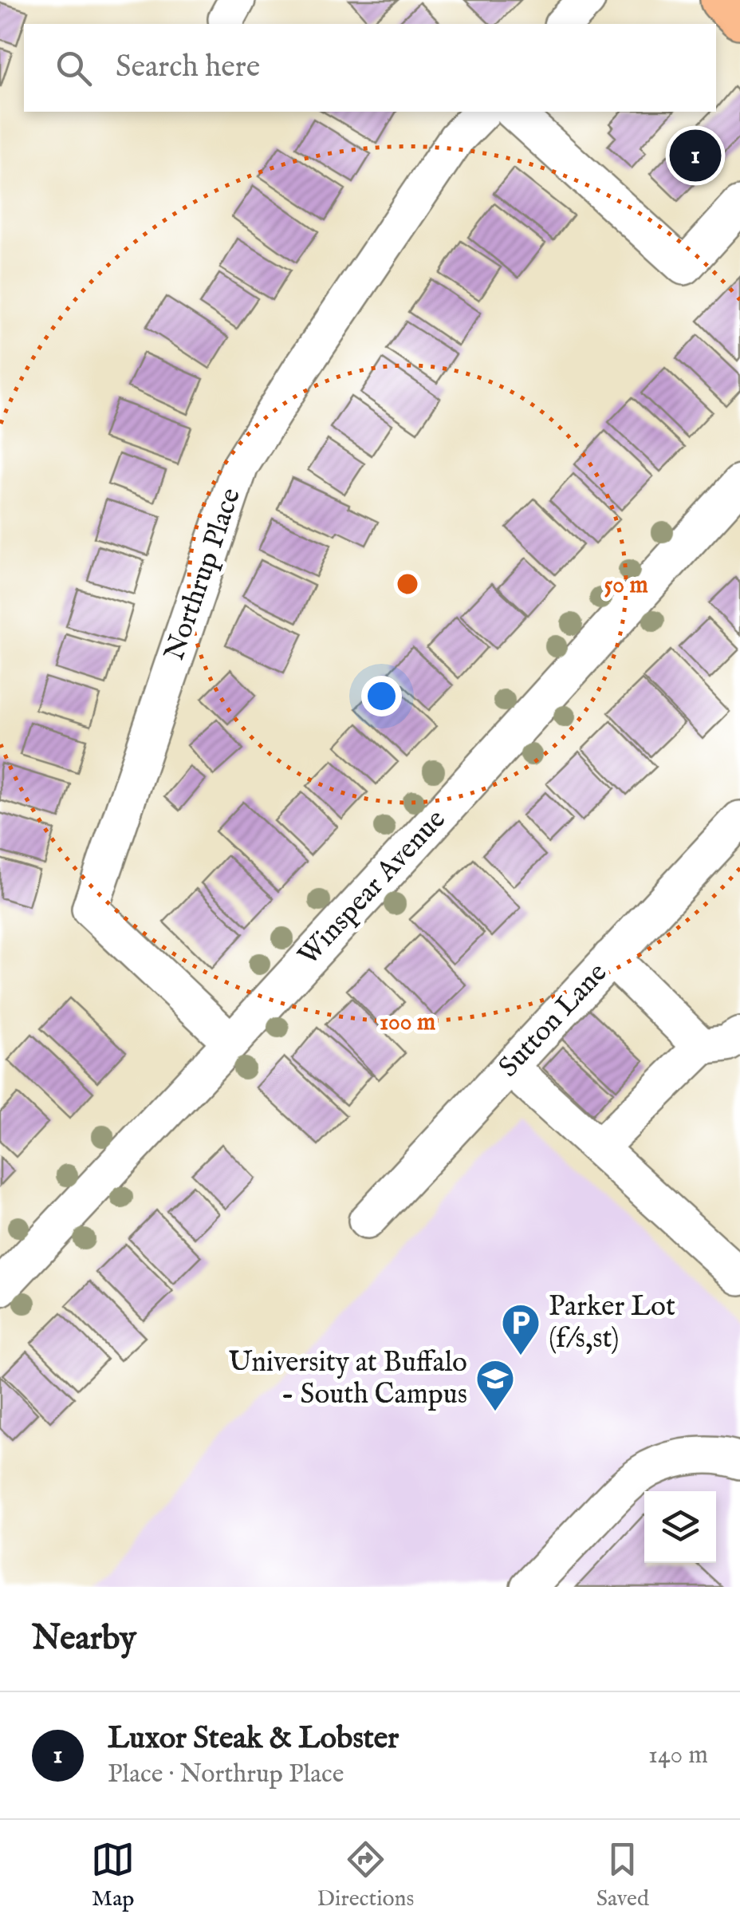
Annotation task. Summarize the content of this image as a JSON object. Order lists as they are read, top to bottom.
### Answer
{
  "streets": {
    "street": ["Northrup Place", "Winspear Avenue", "Sutton Lane"]
  },
  "crossings": [
    ["Northrup Place", "Winspear Avenue"]
  ],
  "places": {
    "parking": ["Parker Lot (f/s,st)"],
    "school or university": ["University at Buffalo - South Campus"]
  },
  "page": {
    "search": "Search here",
    "pins": "1",
    "heading": "Nearby",
    "list": [
      {
        "mark": "1",
        "name": "Luxor Steak & Lobster",
        "note": "Place · Northrup Place",
        "value": "140 m"
      }
    ],
    "nav": ["Map", "Directions", "Saved"]
  },
  "rings": ["50 m", "100 m"]
}
